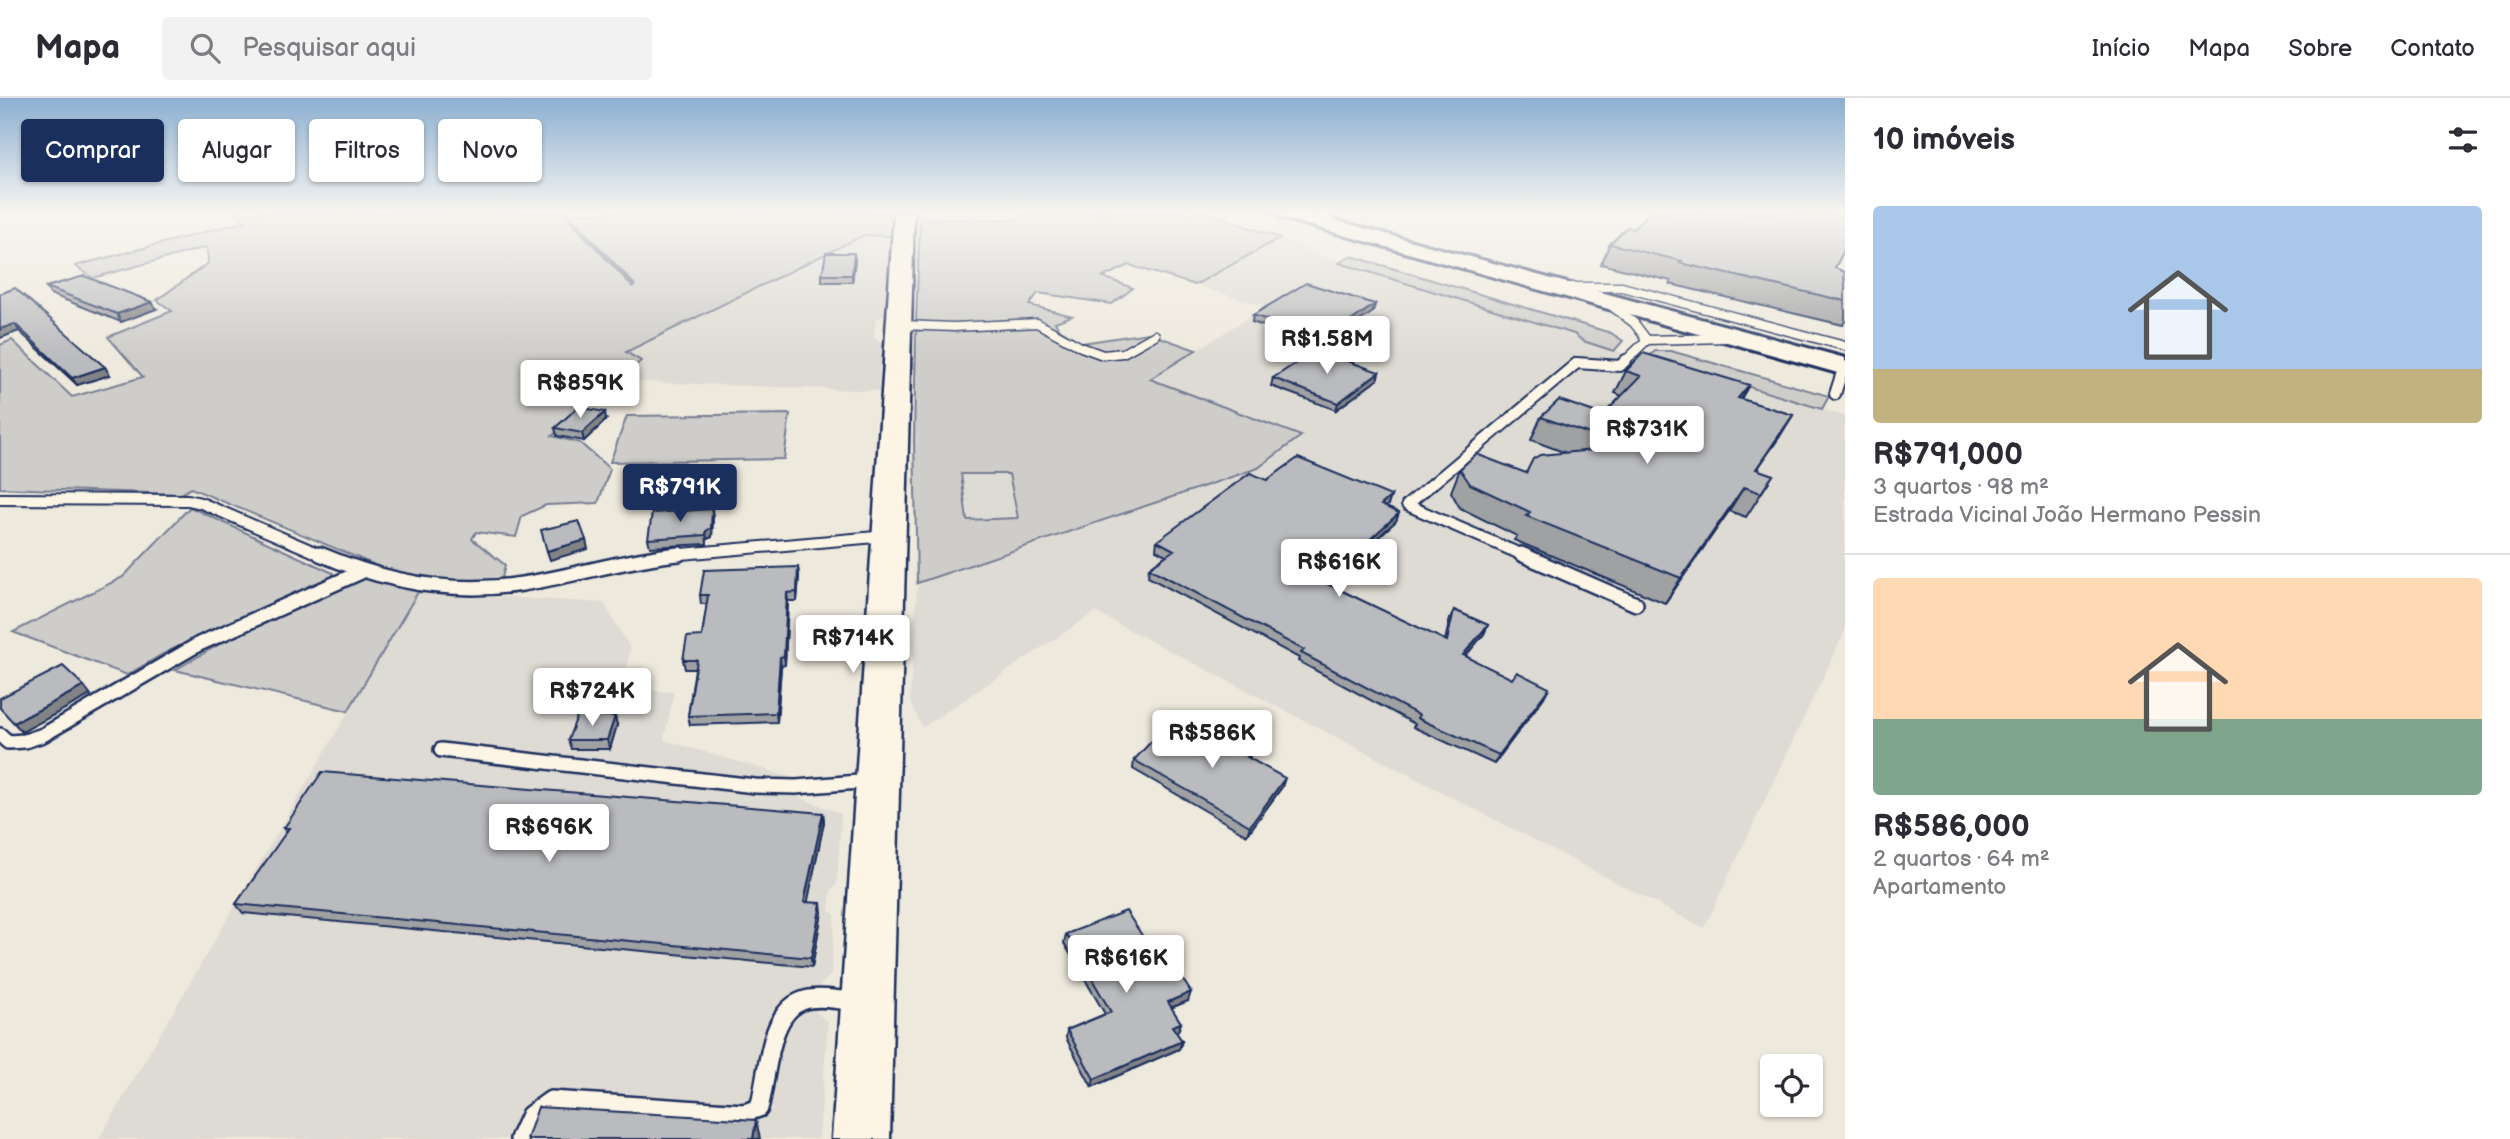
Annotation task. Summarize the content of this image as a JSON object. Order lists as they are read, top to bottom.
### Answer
{
  "page": {
    "header": "Mapa",
    "search": "Pesquisar aqui",
    "nav": [
      "Início",
      "Mapa",
      "Sobre",
      "Contato"
    ],
    "heading": "10 imóveis",
    "chip": [
      "Comprar",
      "Alugar",
      "Filtros",
      "Novo"
    ],
    "list": [
      {
        "name": "R$791,000",
        "note": "3 quartos · 98 m² · Estrada Vicinal João Hermano Pessin"
      },
      {
        "name": "R$586,000",
        "note": "2 quartos · 64 m² · Apartamento"
      }
    ],
    "price": [
      "R$1.58M",
      "R$859K",
      "R$731K",
      "R$791K",
      "R$616K",
      "R$714K",
      "R$724K",
      "R$586K",
      "R$696K",
      "R$616K"
    ]
  }
}
